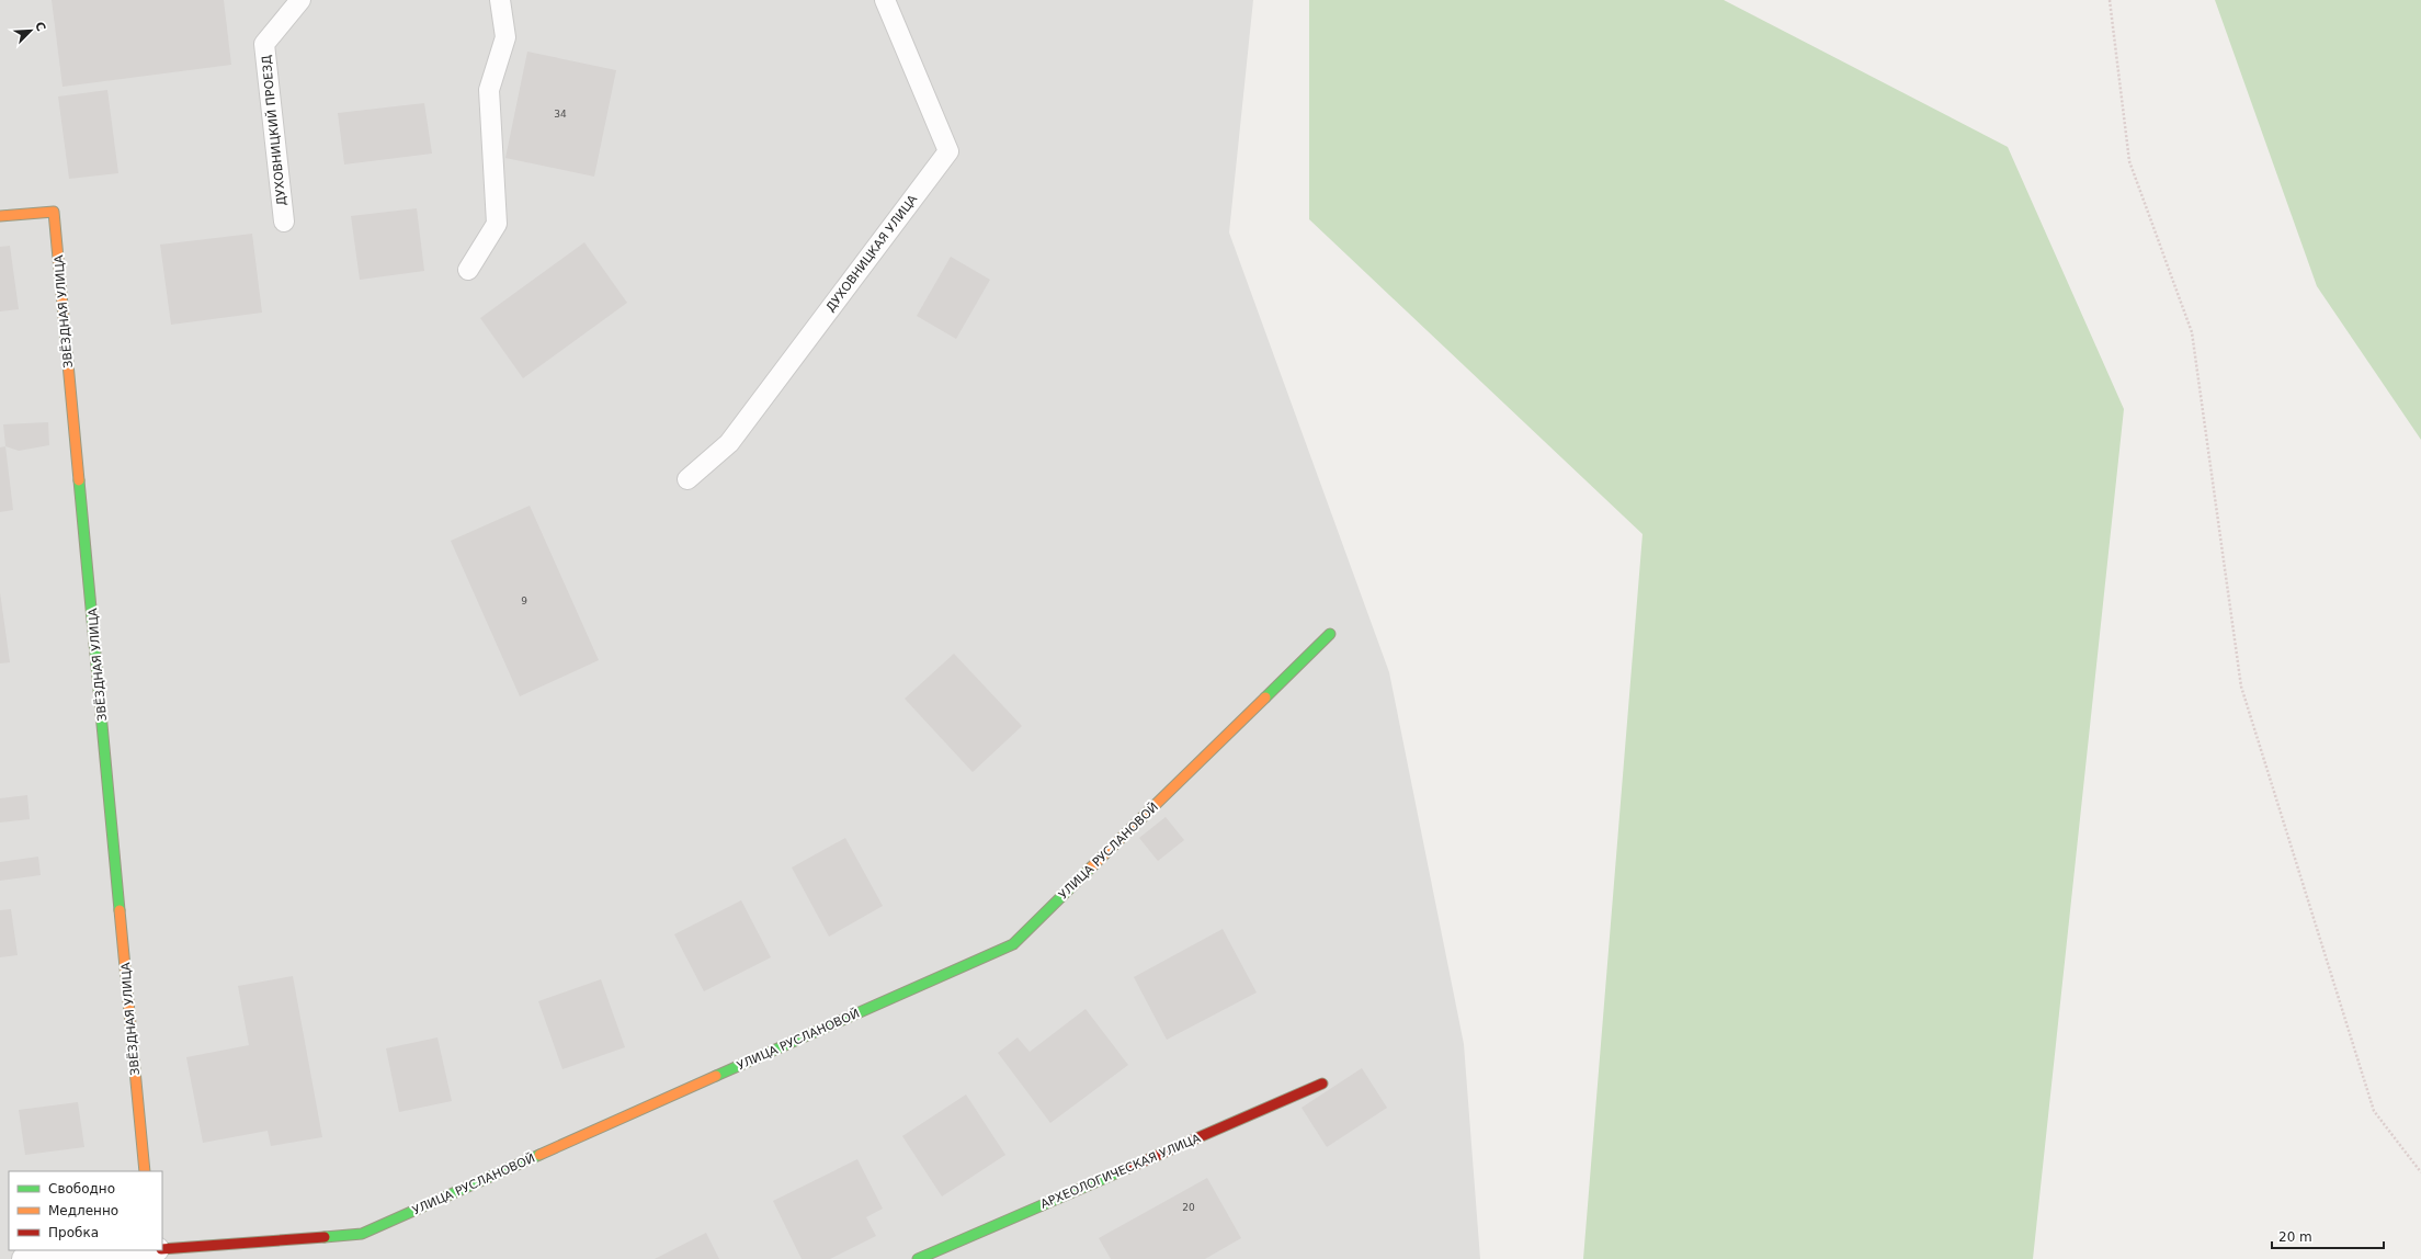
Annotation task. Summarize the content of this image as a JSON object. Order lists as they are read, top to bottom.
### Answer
{
  "streets": {
    "street": ["ЗВЁЗДНАЯ УЛИЦА", "УЛИЦА РУСЛАНОВОЙ", "АРХЕОЛОГИЧЕСКАЯ УЛИЦА"],
    "lane": ["ДУХОВНИЦКИЙ ПРОЕЗД", "ДУХОВНИЦКАЯ УЛИЦА"]
  },
  "house_numbers": ["34", "9", "20"],
  "legend": ["Свободно", "Медленно", "Пробка"],
  "scale_bar": "20 m",
  "north": "top right"
}
